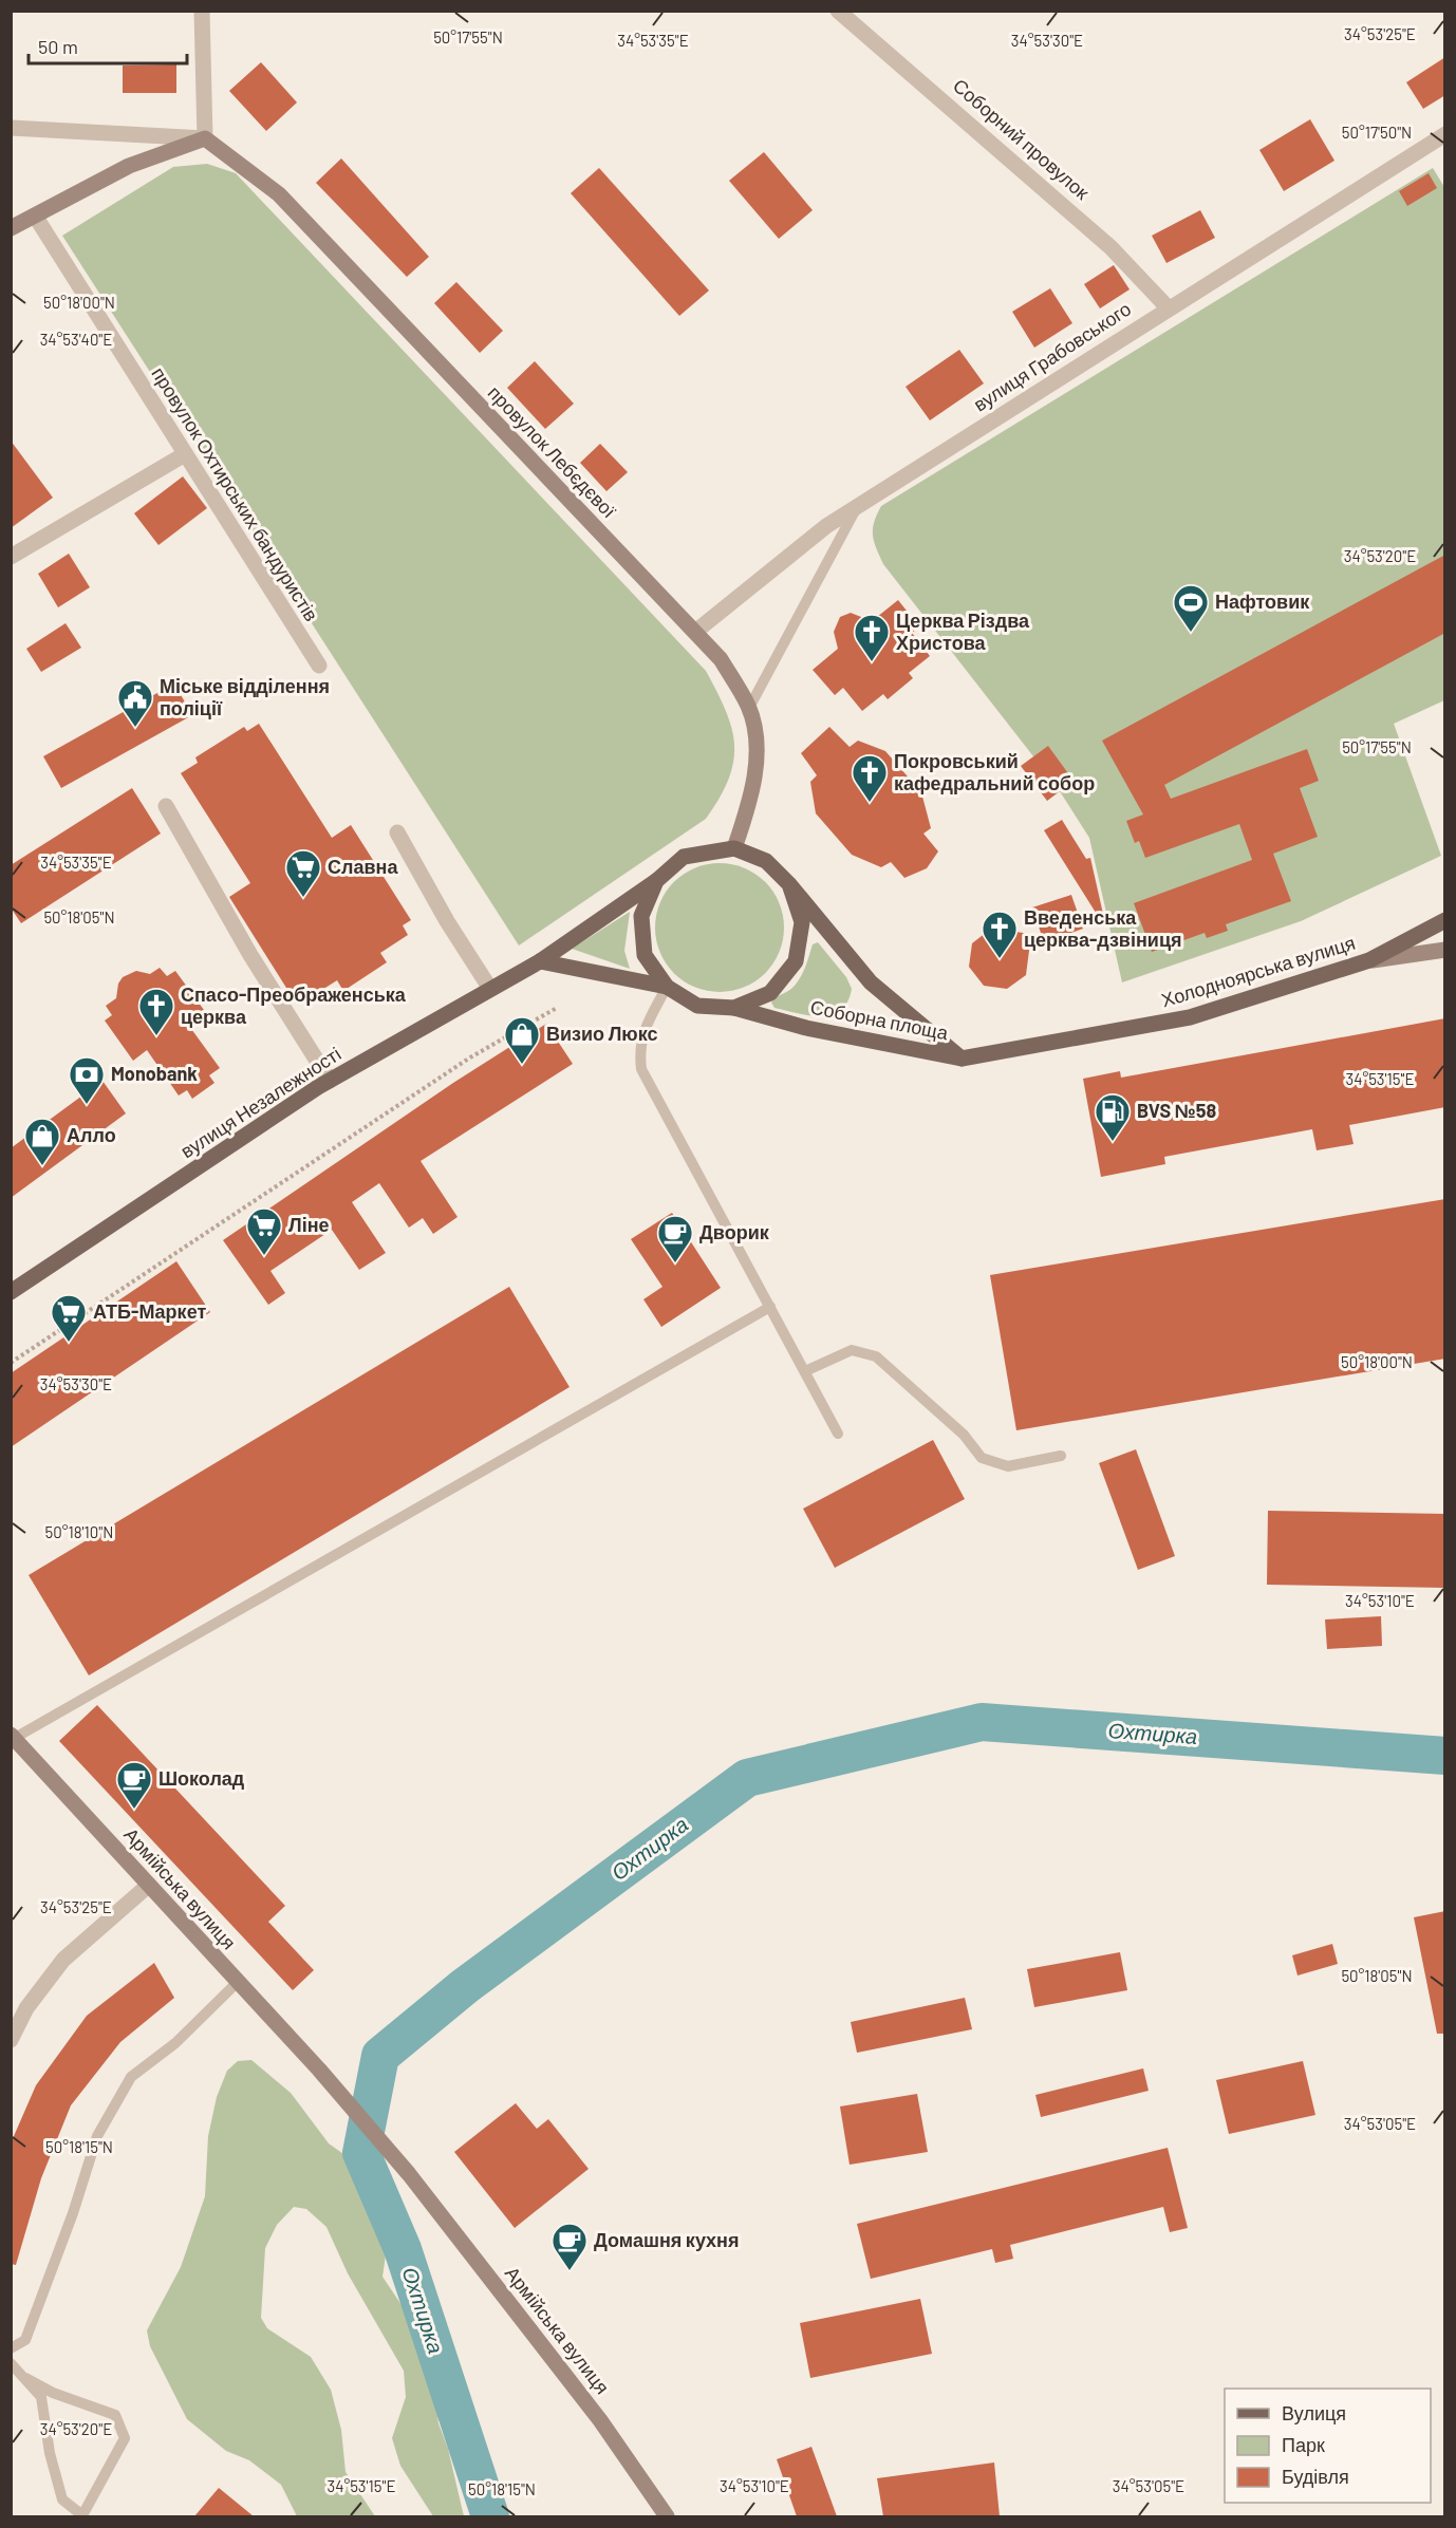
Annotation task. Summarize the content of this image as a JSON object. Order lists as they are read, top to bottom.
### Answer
{
  "streets": {
    "main road": ["Холодноярська вулиця", "Соборна площа", "вулиця Незалежності"],
    "street": [
      "Соборний провулок",
      "вулиця Грабовського",
      "провулок Лебєдєвої",
      "провулок Охтирських бандуристів",
      "Армійська вулиця"
    ]
  },
  "crossings": [
    ["Соборний провулок", "вулиця Грабовського"],
    ["вулиця Грабовського", "провулок Лебєдєвої"],
    ["провулок Лебєдєвої", "Соборна площа"],
    ["Холодноярська вулиця", "Соборна площа"],
    ["Соборна площа", "вулиця Незалежності"]
  ],
  "water": ["Охтирка"],
  "places": {
    "sports": ["Нафтовик"],
    "church": [
      "Церква Різдва Христова",
      "Покровський кафедральний собор",
      "Введенська церква-дзвіниця",
      "Спасо-Преображенська церква"
    ],
    "public building": ["Міське відділення поліції"],
    "supermarket": ["Славна", "Ліне", "АТБ-Маркет"],
    "shop": ["Визио Люкс", "Алло"],
    "bank": ["Monobank"],
    "fuel station": ["BVS №58"],
    "cafe": ["Дворик", "Шоколад", "Домашня кухня"]
  },
  "legend": ["Вулиця", "Парк", "Будівля"],
  "scale_bar": "50 m",
  "coordinates": [
    "34°53'25\"E",
    "50°17'55\"N",
    "34°53'35\"E",
    "34°53'30\"E",
    "50°17'50\"N",
    "50°18'00\"N",
    "34°53'40\"E",
    "34°53'20\"E",
    "50°18'05\"N",
    "34°53'15\"E",
    "50°18'10\"N",
    "34°53'10\"E",
    "34°53'05\"E",
    "50°18'15\"N"
  ]
}
